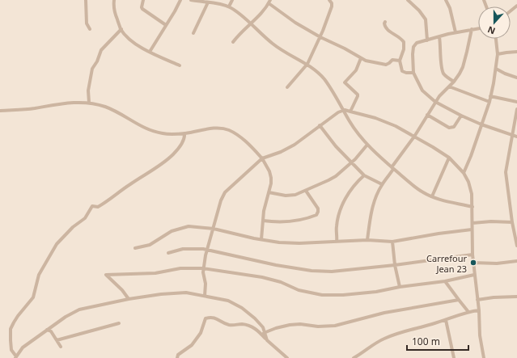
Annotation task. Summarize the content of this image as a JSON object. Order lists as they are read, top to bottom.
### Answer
{
  "places": ["Carrefour Jean 23"],
  "scale_bar": "100 m",
  "north": "bottom"
}
